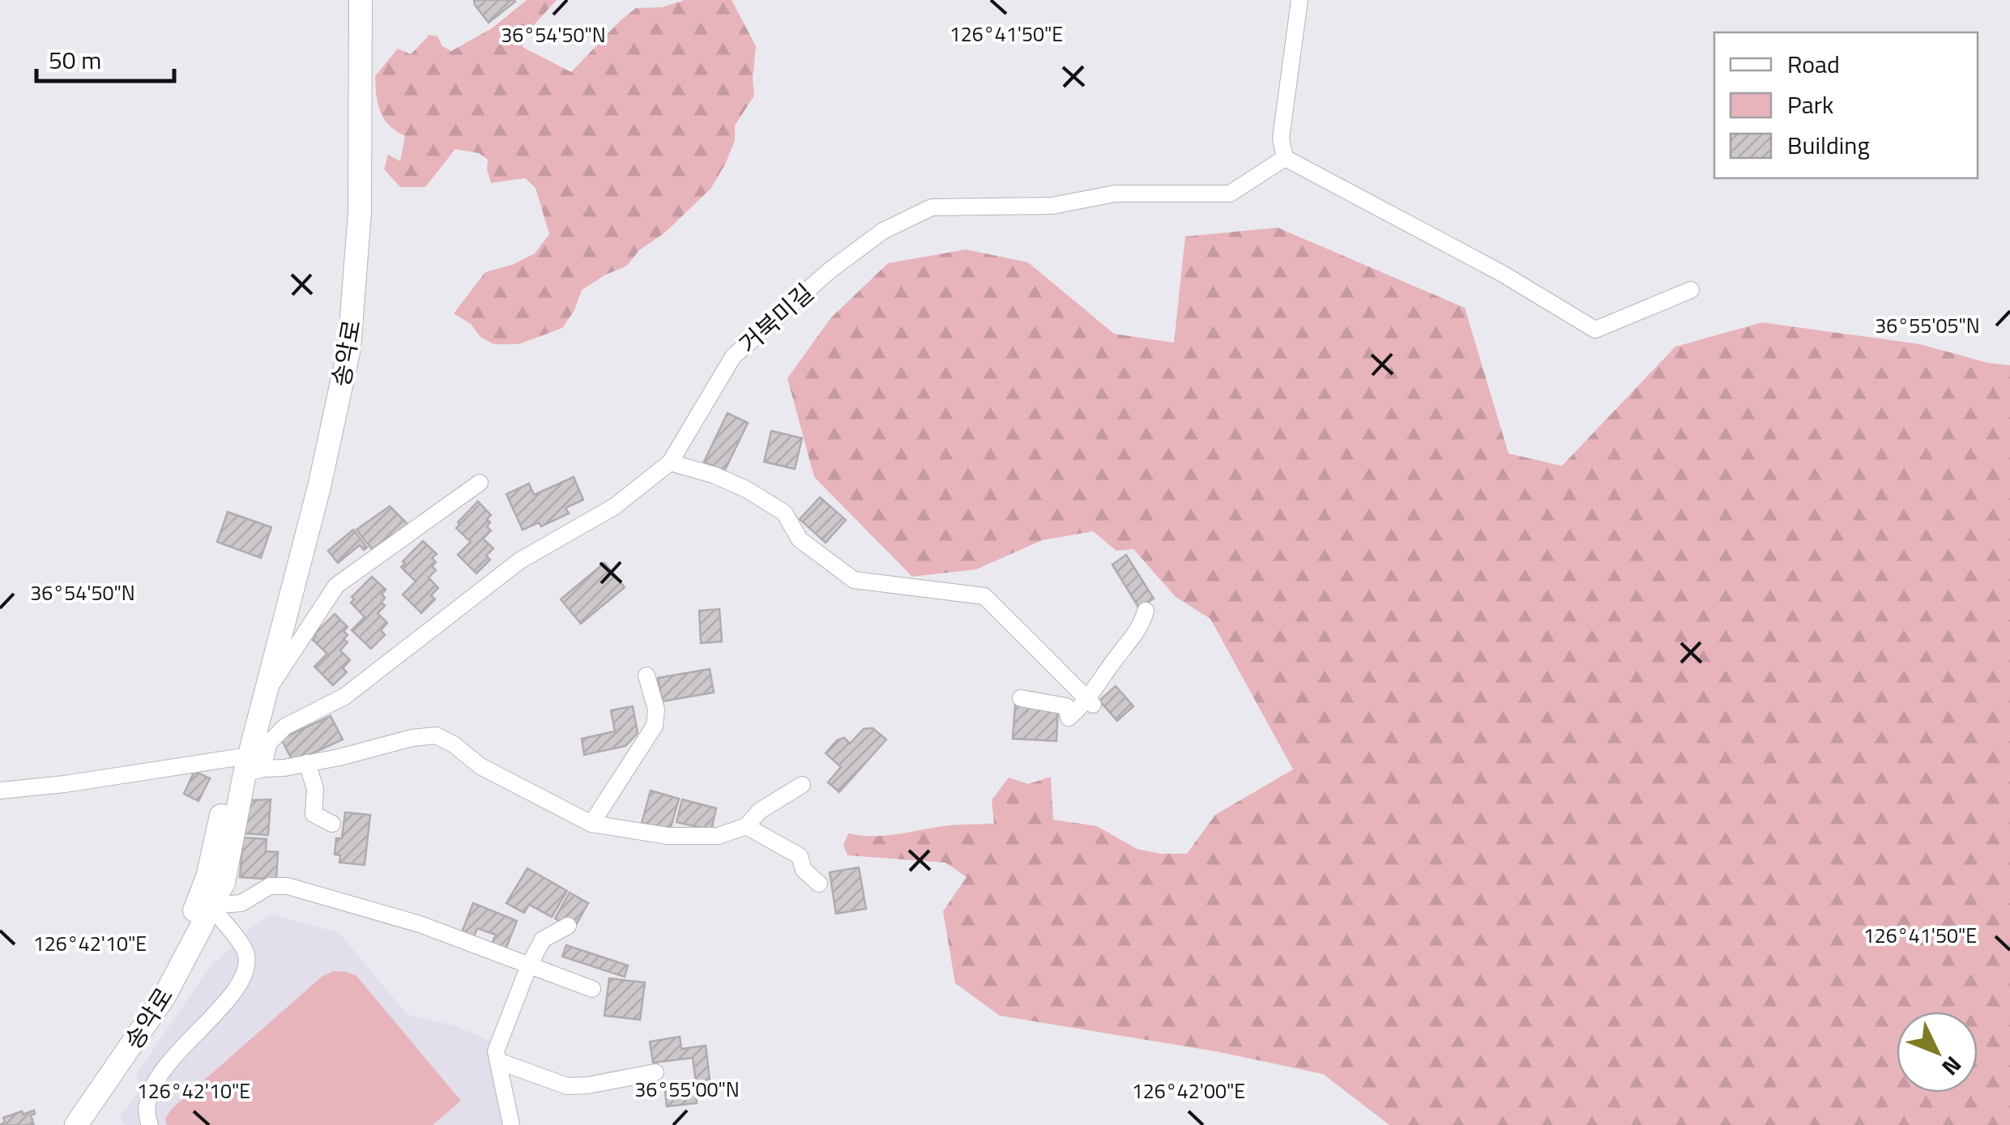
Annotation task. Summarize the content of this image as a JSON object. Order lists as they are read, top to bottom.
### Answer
{
  "streets": {
    "main road": ["송악로"],
    "street": ["거북미길"]
  },
  "crossings": [
    ["거북미길", "송악로"]
  ],
  "legend": ["Road", "Park", "Building"],
  "scale_bar": "50 m",
  "north": "bottom right",
  "coordinates": [
    "126°41'50\"E",
    "36°54'50\"N",
    "36°55'05\"N",
    "126°42'10\"E",
    "36°55'00\"N",
    "126°42'00\"E"
  ]
}
